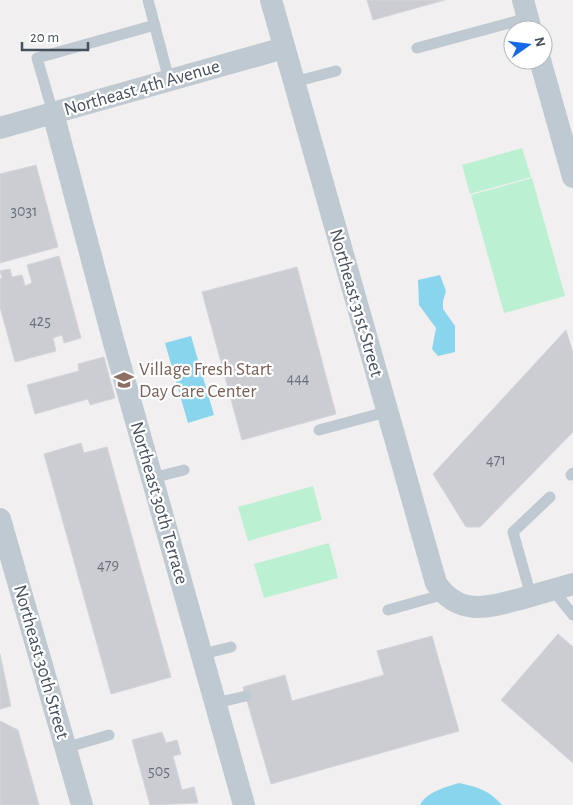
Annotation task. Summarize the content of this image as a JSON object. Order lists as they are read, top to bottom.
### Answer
{
  "streets": {
    "street": [
      "Northeast 4th Avenue",
      "Northeast 31st Street",
      "Northeast 30th Terrace",
      "Northeast 30th Street"
    ]
  },
  "crossings": [
    ["Northeast 4th Avenue", "Northeast 31st Street"],
    ["Northeast 4th Avenue", "Northeast 30th Terrace"]
  ],
  "places": {
    "school or university": ["Village Fresh Start Day Care Center"]
  },
  "house_numbers": [
    "3031",
    "425",
    "444",
    "471",
    "479",
    "505"
  ],
  "scale_bar": "20 m",
  "north": "right"
}
